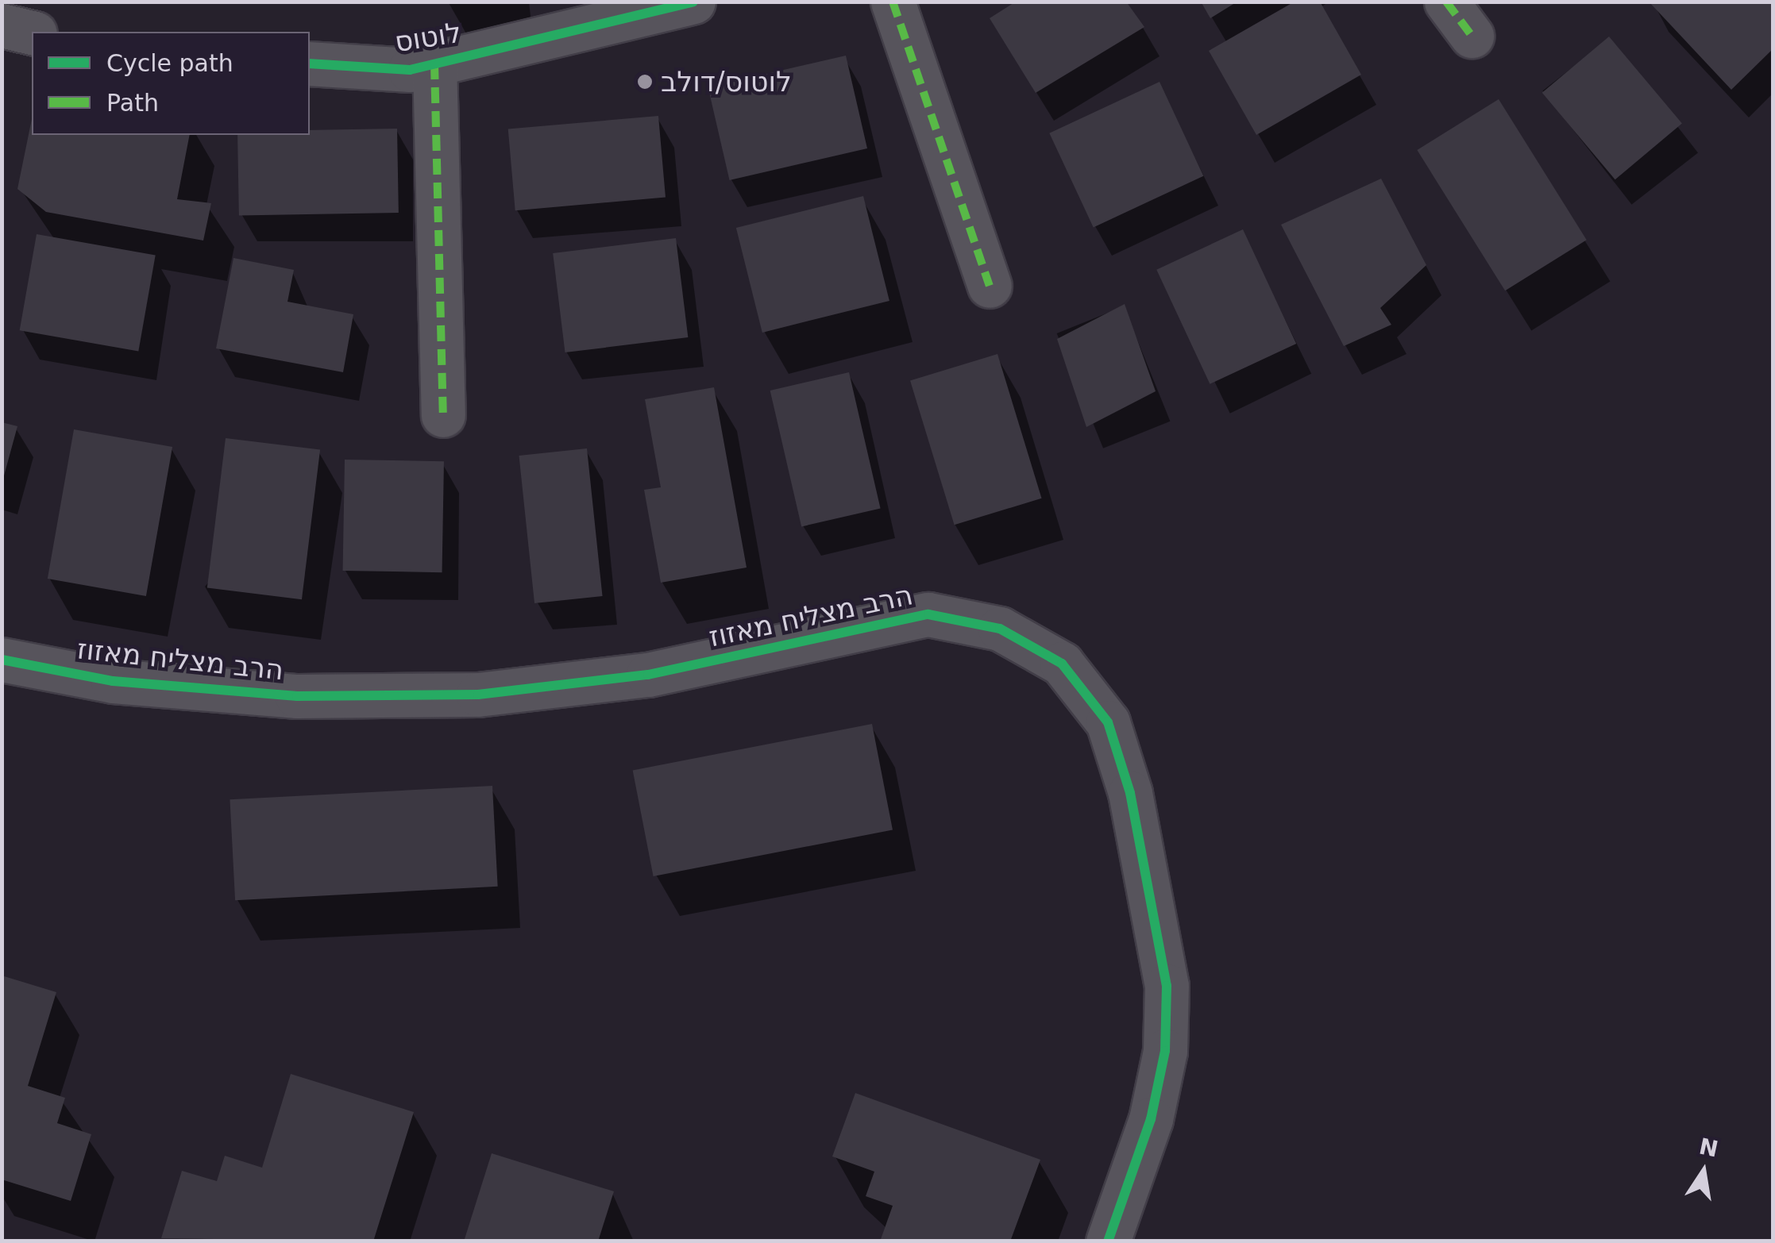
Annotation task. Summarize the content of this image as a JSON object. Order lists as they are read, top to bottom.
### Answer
{
  "streets": {
    "street": ["לוטוס", "הרב מצליח מאזוז"]
  },
  "places": ["לוטוס/דולב"],
  "legend": ["Cycle path", "Path"],
  "north": "top"
}
